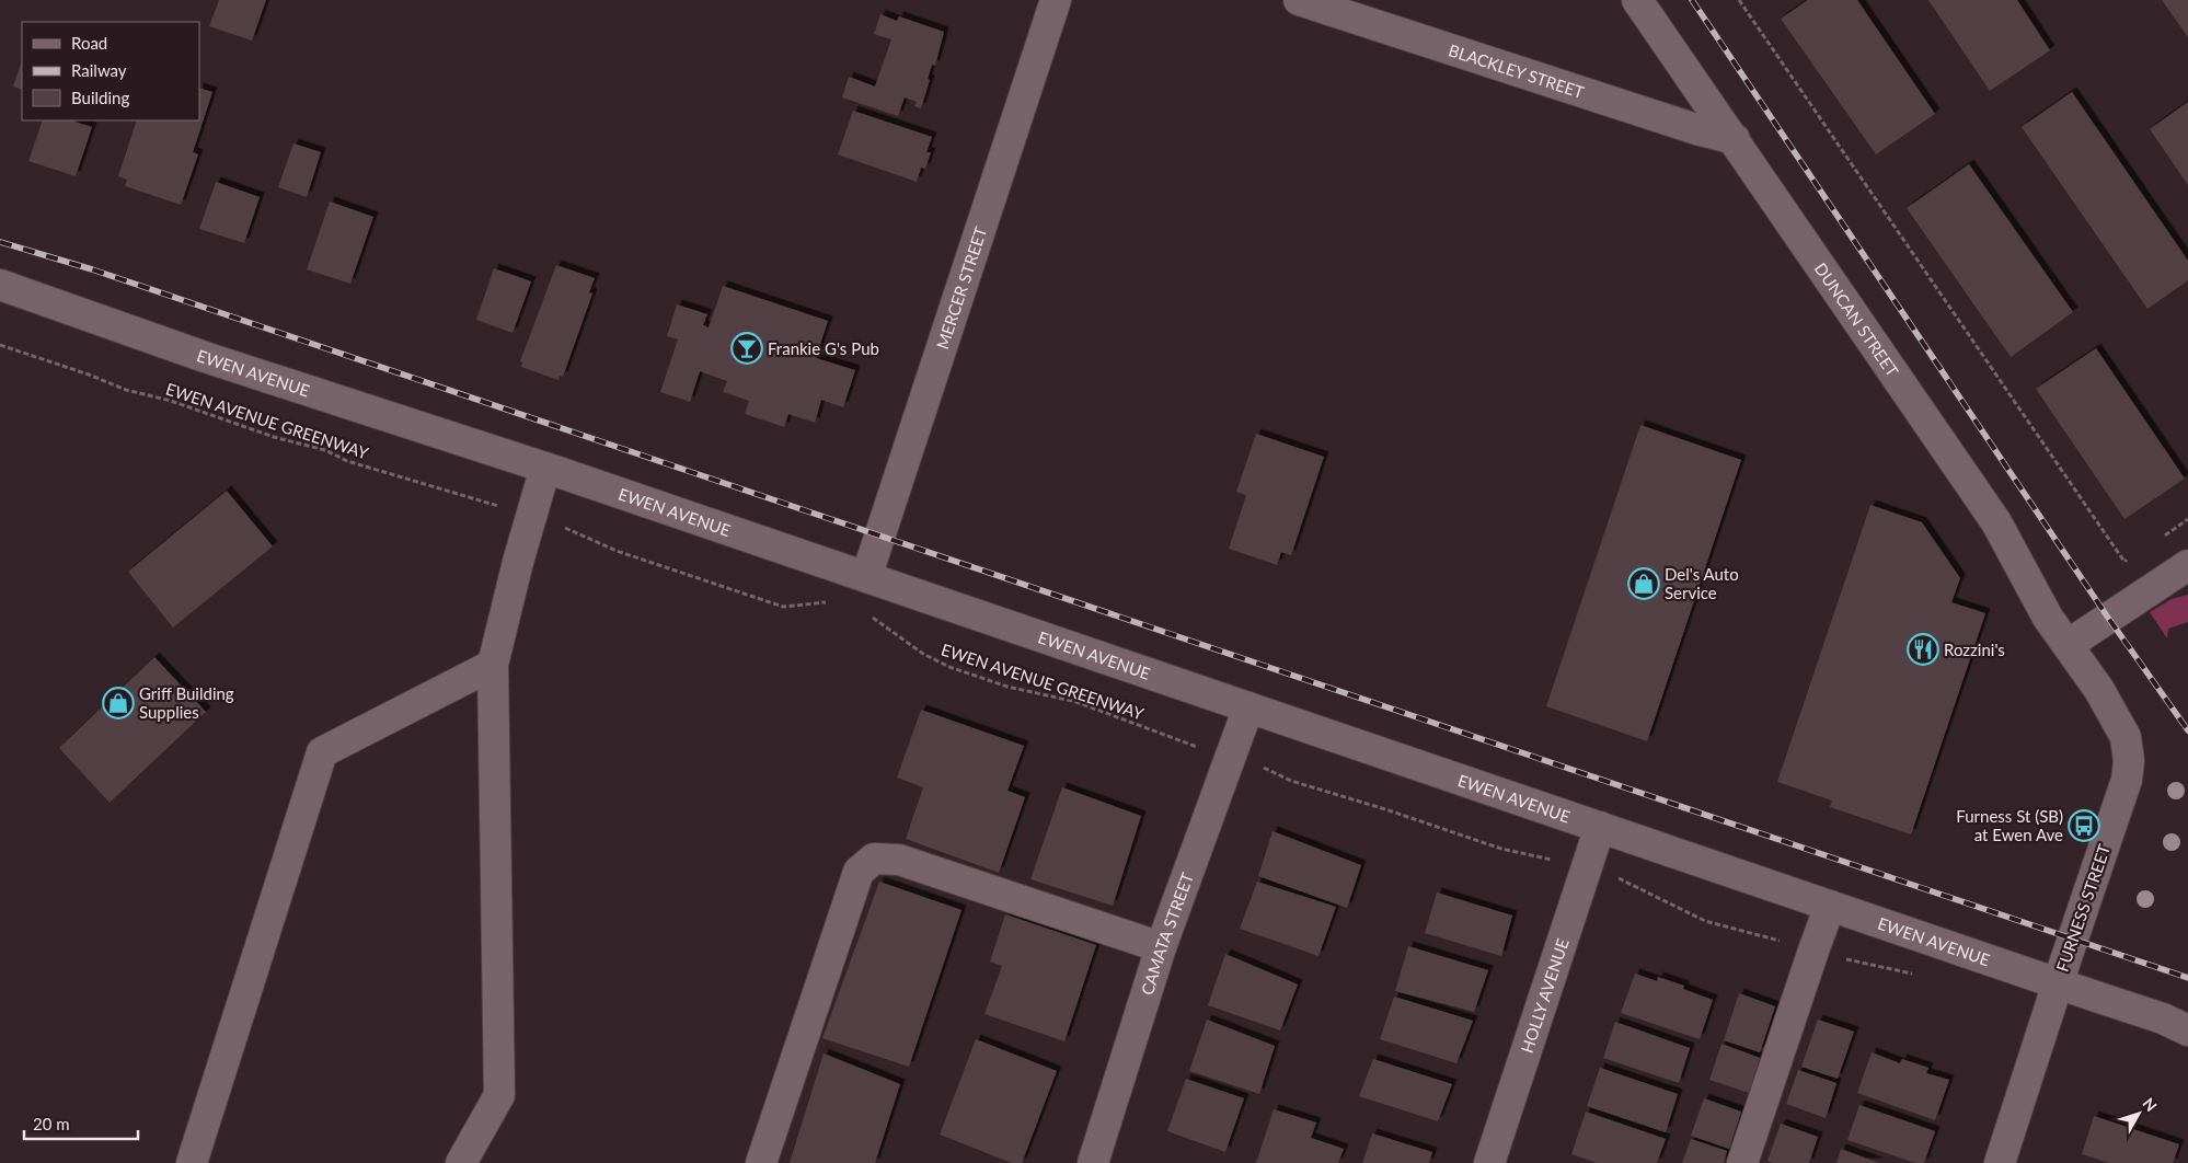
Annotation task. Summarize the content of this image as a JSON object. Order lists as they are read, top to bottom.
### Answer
{
  "streets": {
    "street": [
      "BLACKLEY STREET",
      "MERCER STREET",
      "DUNCAN STREET",
      "EWEN AVENUE",
      "FURNESS STREET",
      "CAMATA STREET",
      "HOLLY AVENUE"
    ],
    "path": ["EWEN AVENUE GREENWAY"]
  },
  "crossings": [
    ["BLACKLEY STREET", "DUNCAN STREET"],
    ["MERCER STREET", "EWEN AVENUE"],
    ["DUNCAN STREET", "FURNESS STREET"],
    ["EWEN AVENUE", "FURNESS STREET"],
    ["EWEN AVENUE", "CAMATA STREET"],
    ["EWEN AVENUE", "HOLLY AVENUE"]
  ],
  "places": {
    "bar": ["Frankie G's Pub"],
    "shop": ["Del's Auto Service", "Griff Building Supplies"],
    "restaurant": ["Rozzini's"],
    "bus stop": ["Furness St (SB) at Ewen Ave"]
  },
  "legend": ["Road", "Railway", "Building"],
  "scale_bar": "20 m",
  "north": "top right"
}
